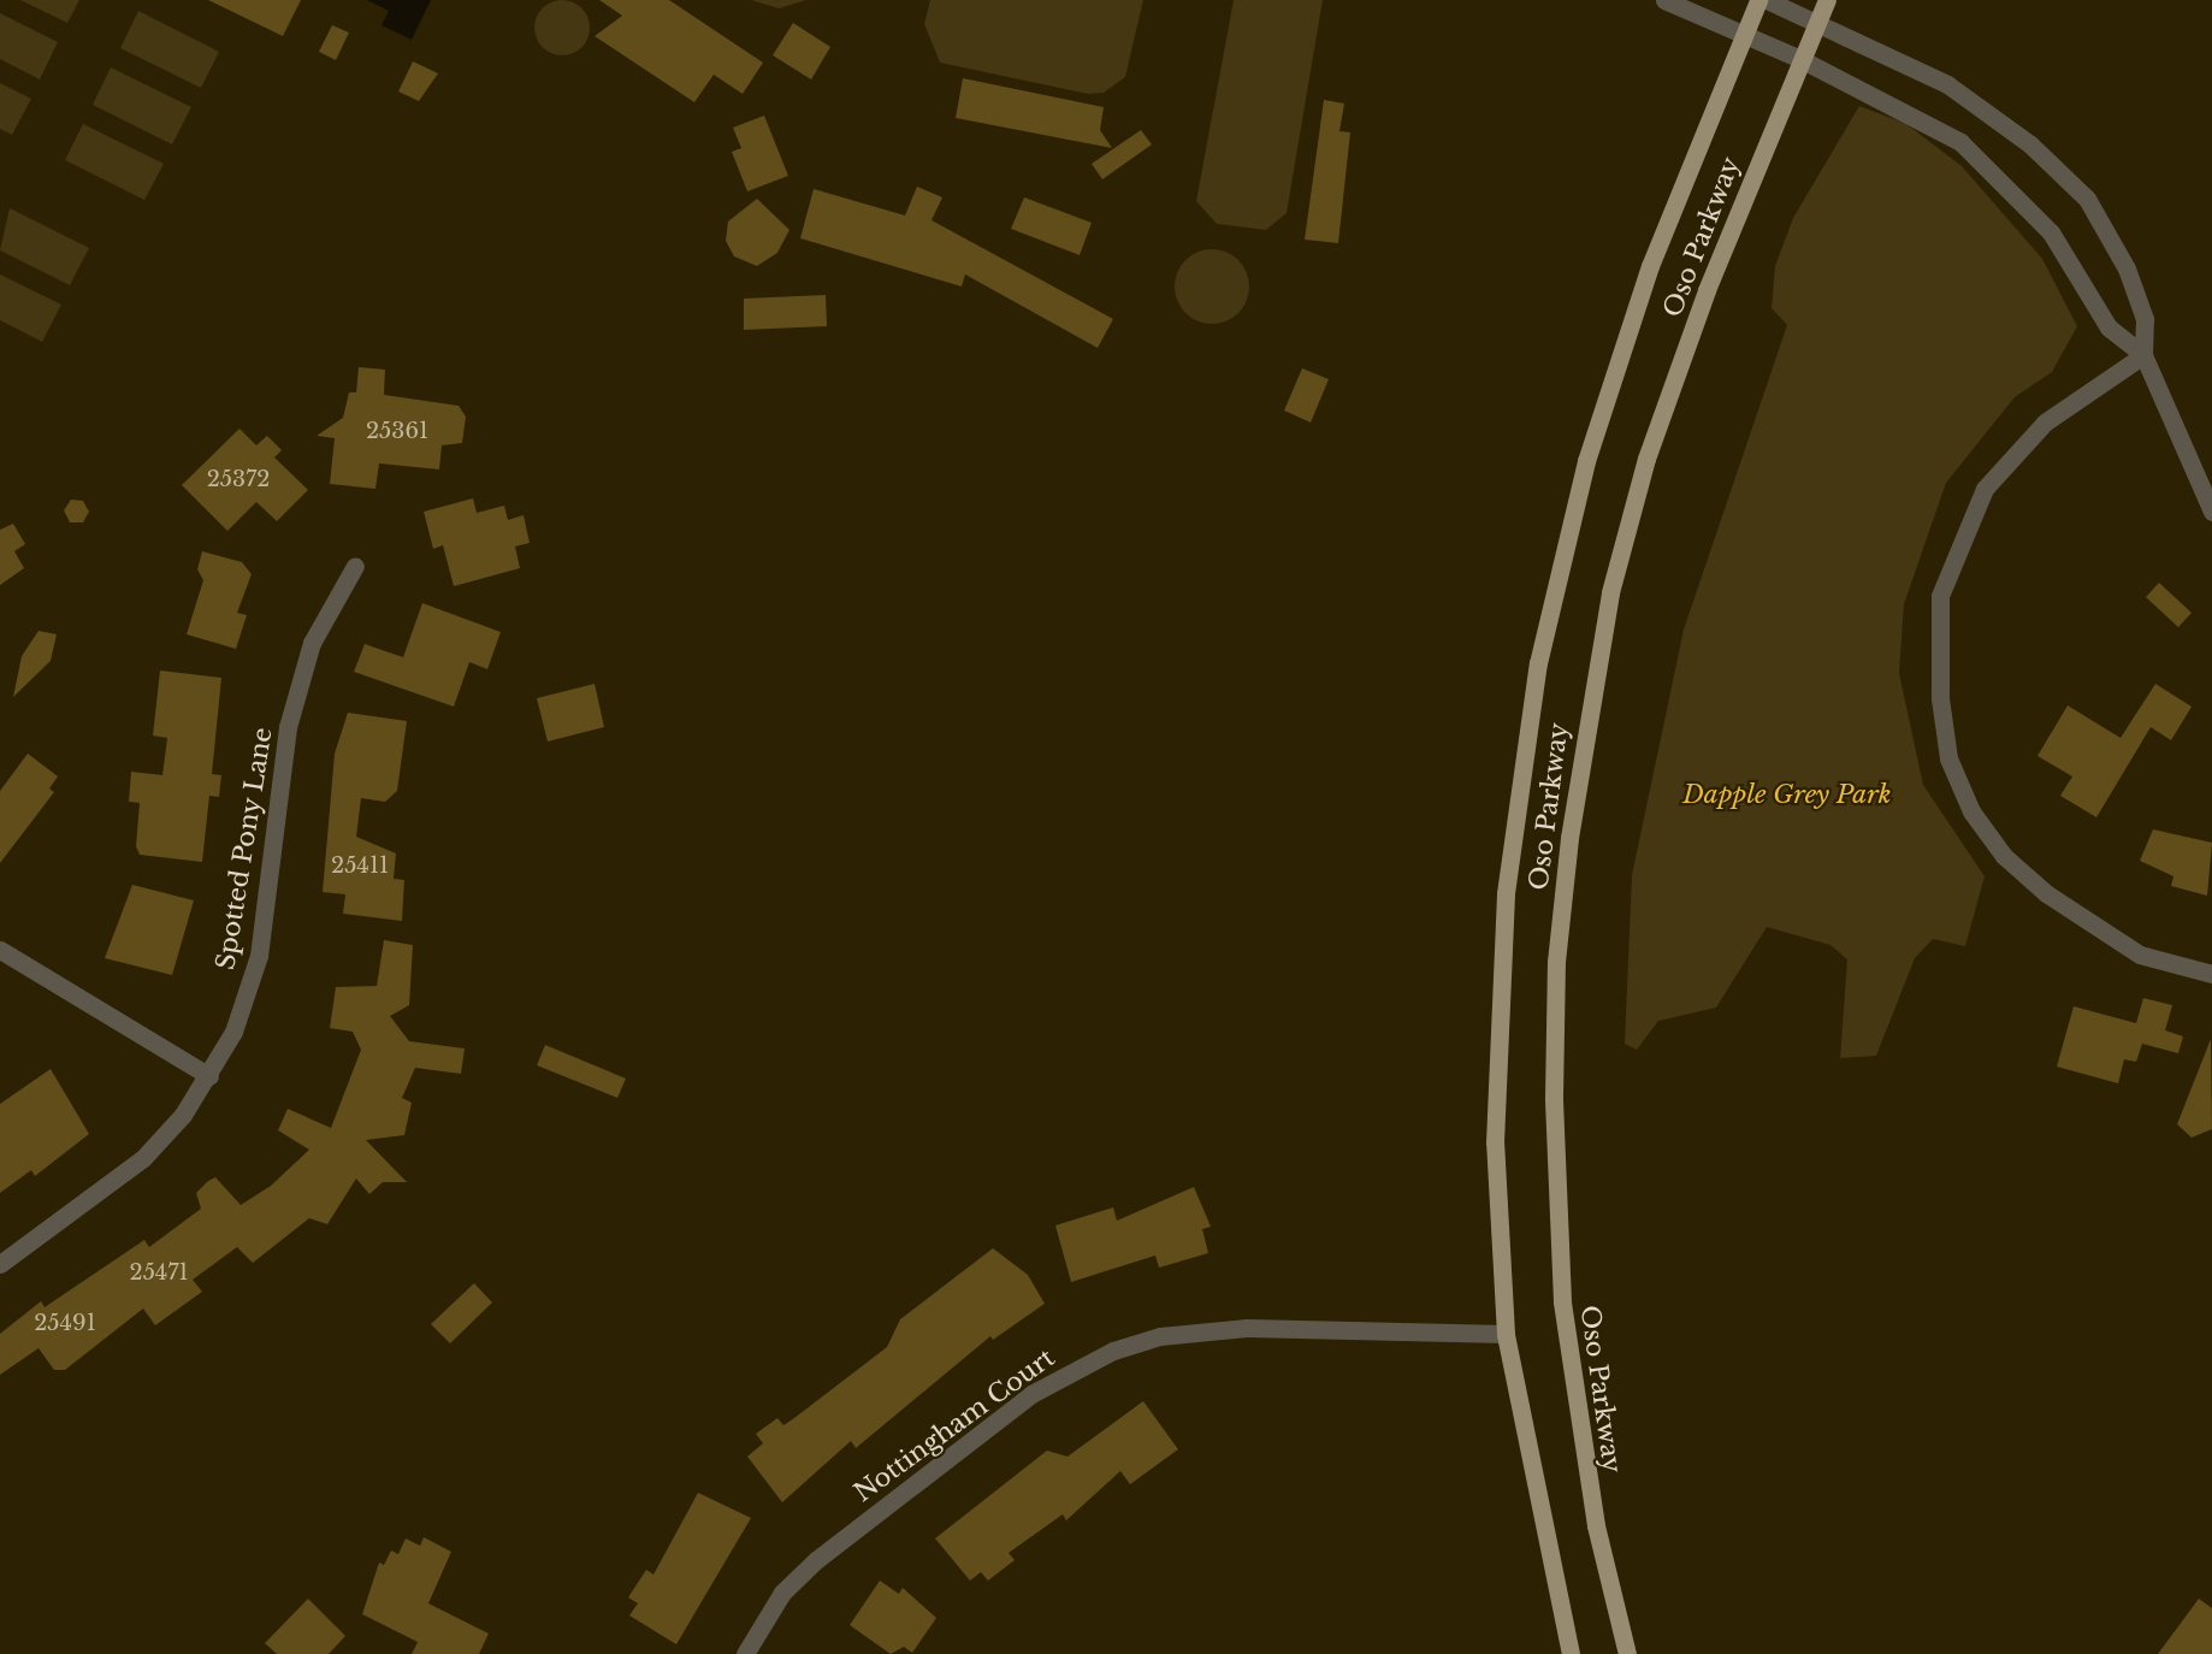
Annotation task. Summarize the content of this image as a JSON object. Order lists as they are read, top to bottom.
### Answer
{
  "streets": {
    "main road": ["Oso Parkway"],
    "street": ["Spotted Pony Lane", "Nottingham Court"]
  },
  "crossings": [
    ["Oso Parkway", "Nottingham Court"]
  ],
  "parks": ["Dapple Grey Park"],
  "house_numbers": [
    "25361",
    "25372",
    "25411",
    "25471",
    "25491"
  ]
}
